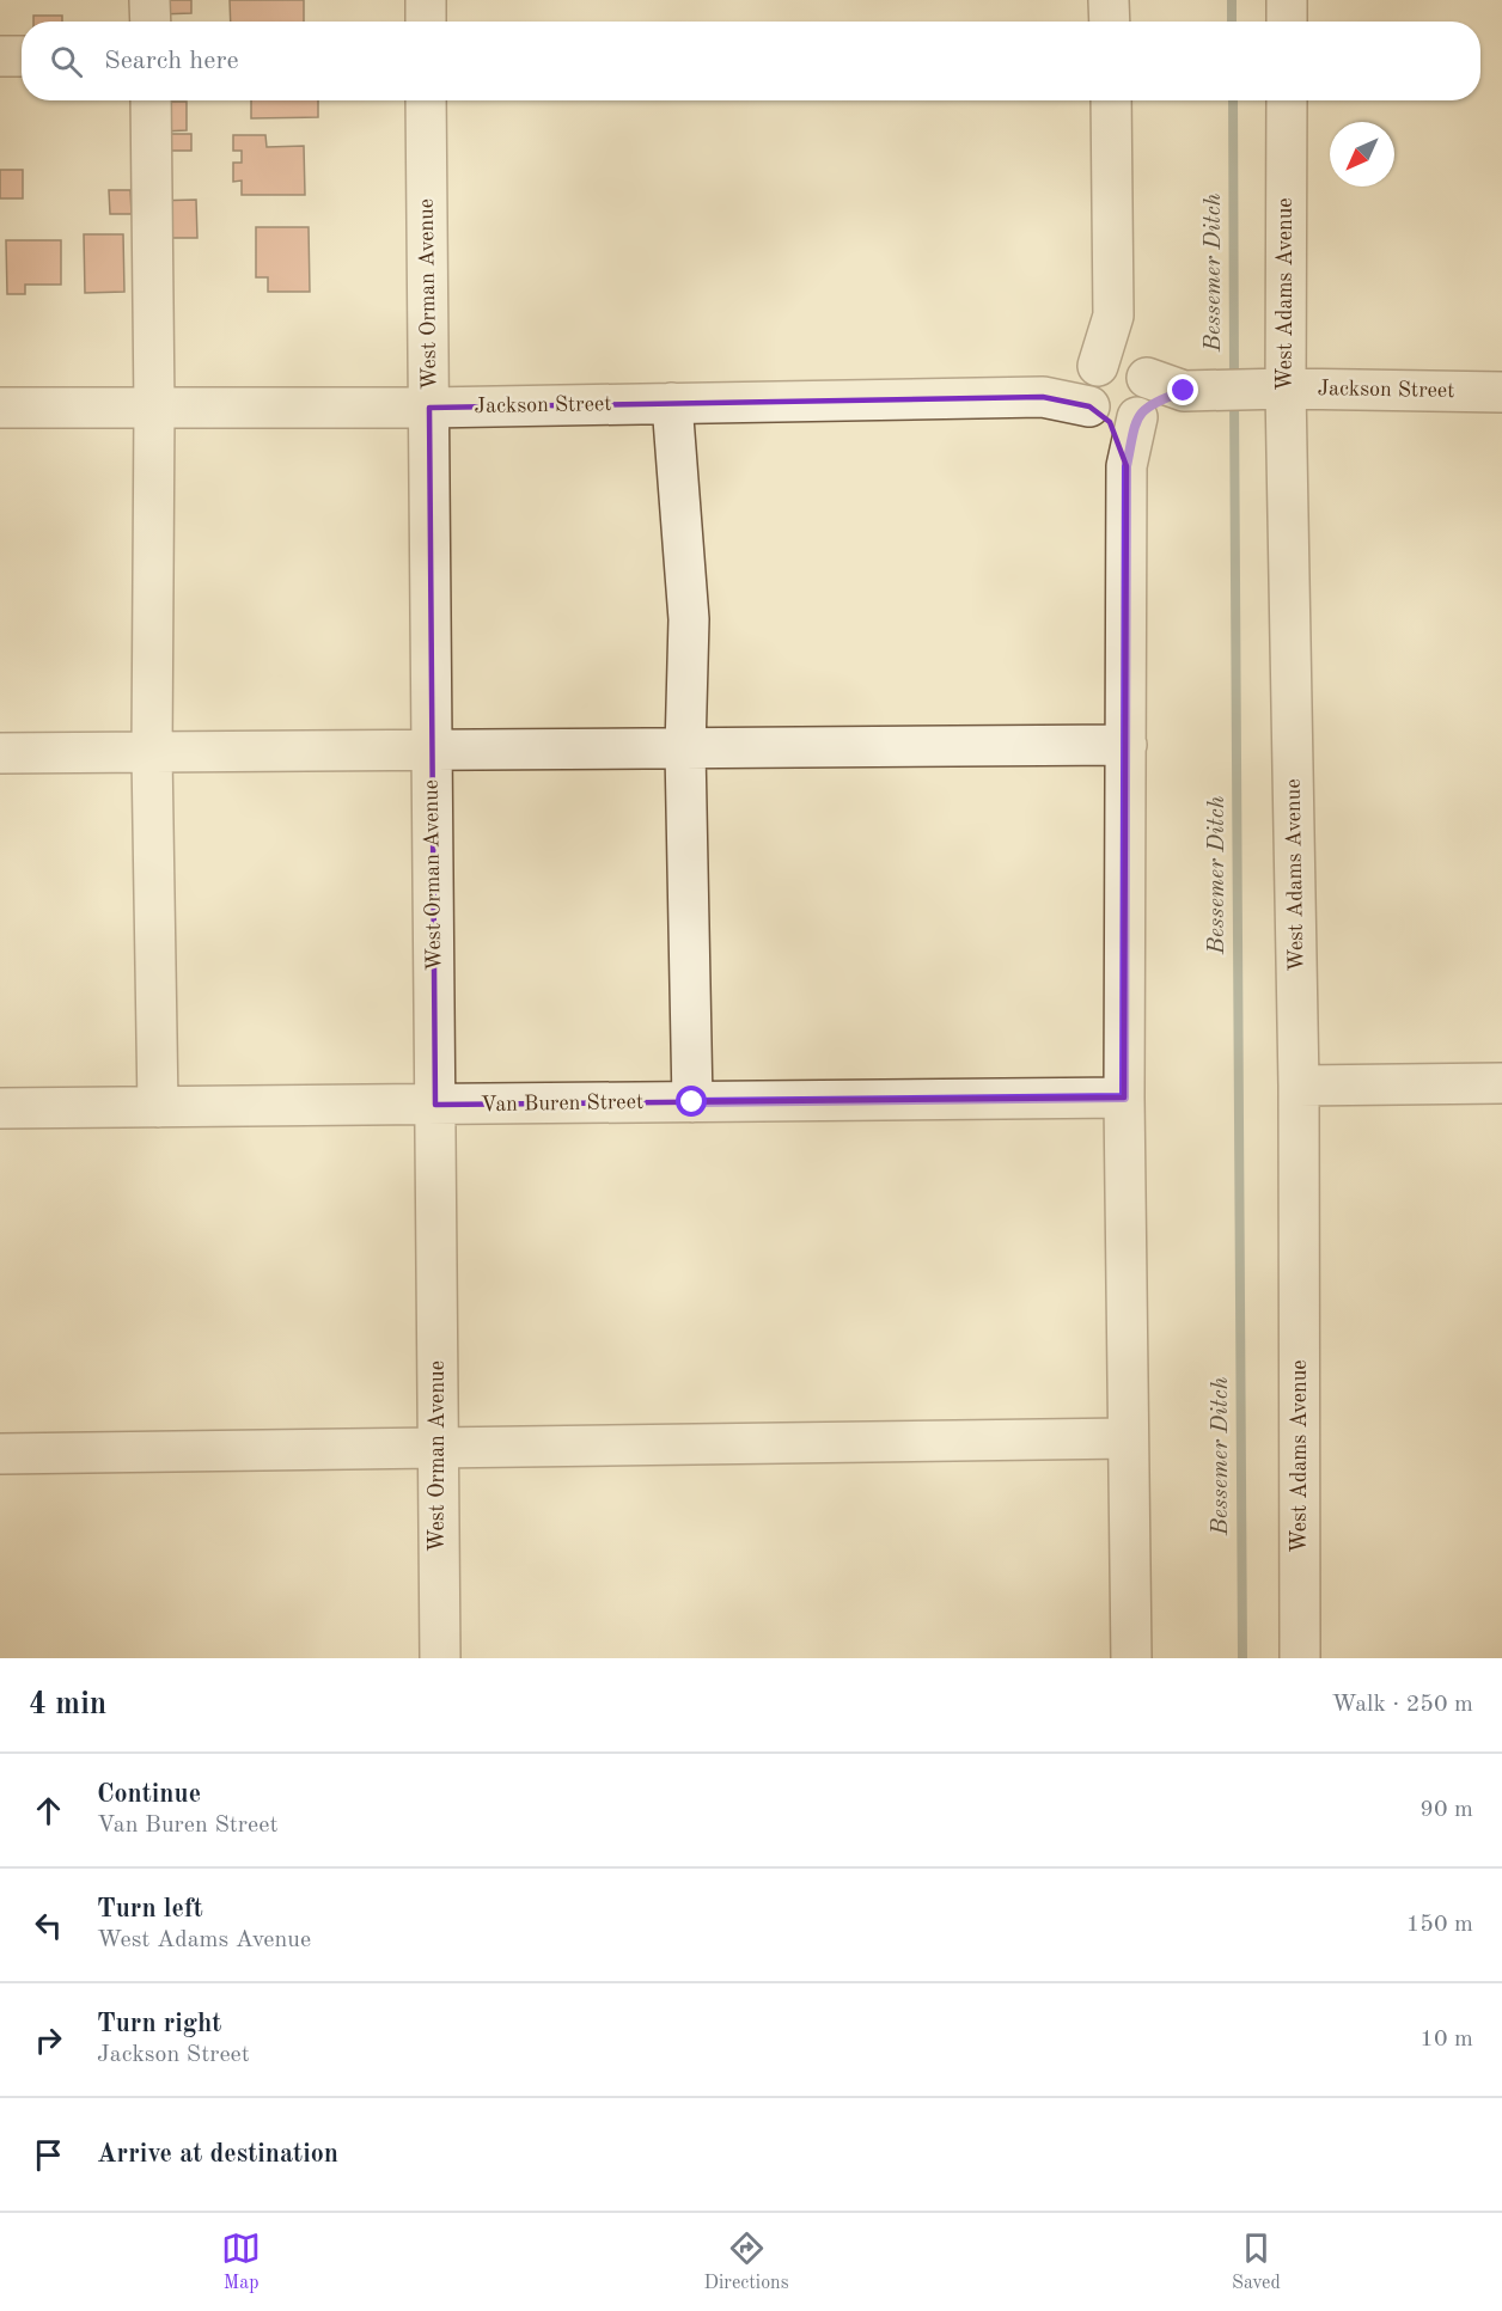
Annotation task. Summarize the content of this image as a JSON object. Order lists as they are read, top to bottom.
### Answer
{
  "streets": {
    "street": [
      "West Orman Avenue",
      "West Adams Avenue",
      "Jackson Street",
      "Van Buren Street"
    ]
  },
  "crossings": [
    ["West Orman Avenue", "Jackson Street"],
    ["West Orman Avenue", "Van Buren Street"],
    ["West Adams Avenue", "Jackson Street"]
  ],
  "water": ["Bessemer Ditch"],
  "north": "bottom left",
  "page": {
    "search": "Search here",
    "heading": ["4 min", "Walk · 250 m"],
    "list": [
      ["Continue", "Van Buren Street", "90 m"],
      ["Turn left", "West Adams Avenue", "150 m"],
      ["Turn right", "Jackson Street", "10 m"],
      "Arrive at destination"
    ],
    "nav": ["Map", "Directions", "Saved"]
  }
}
